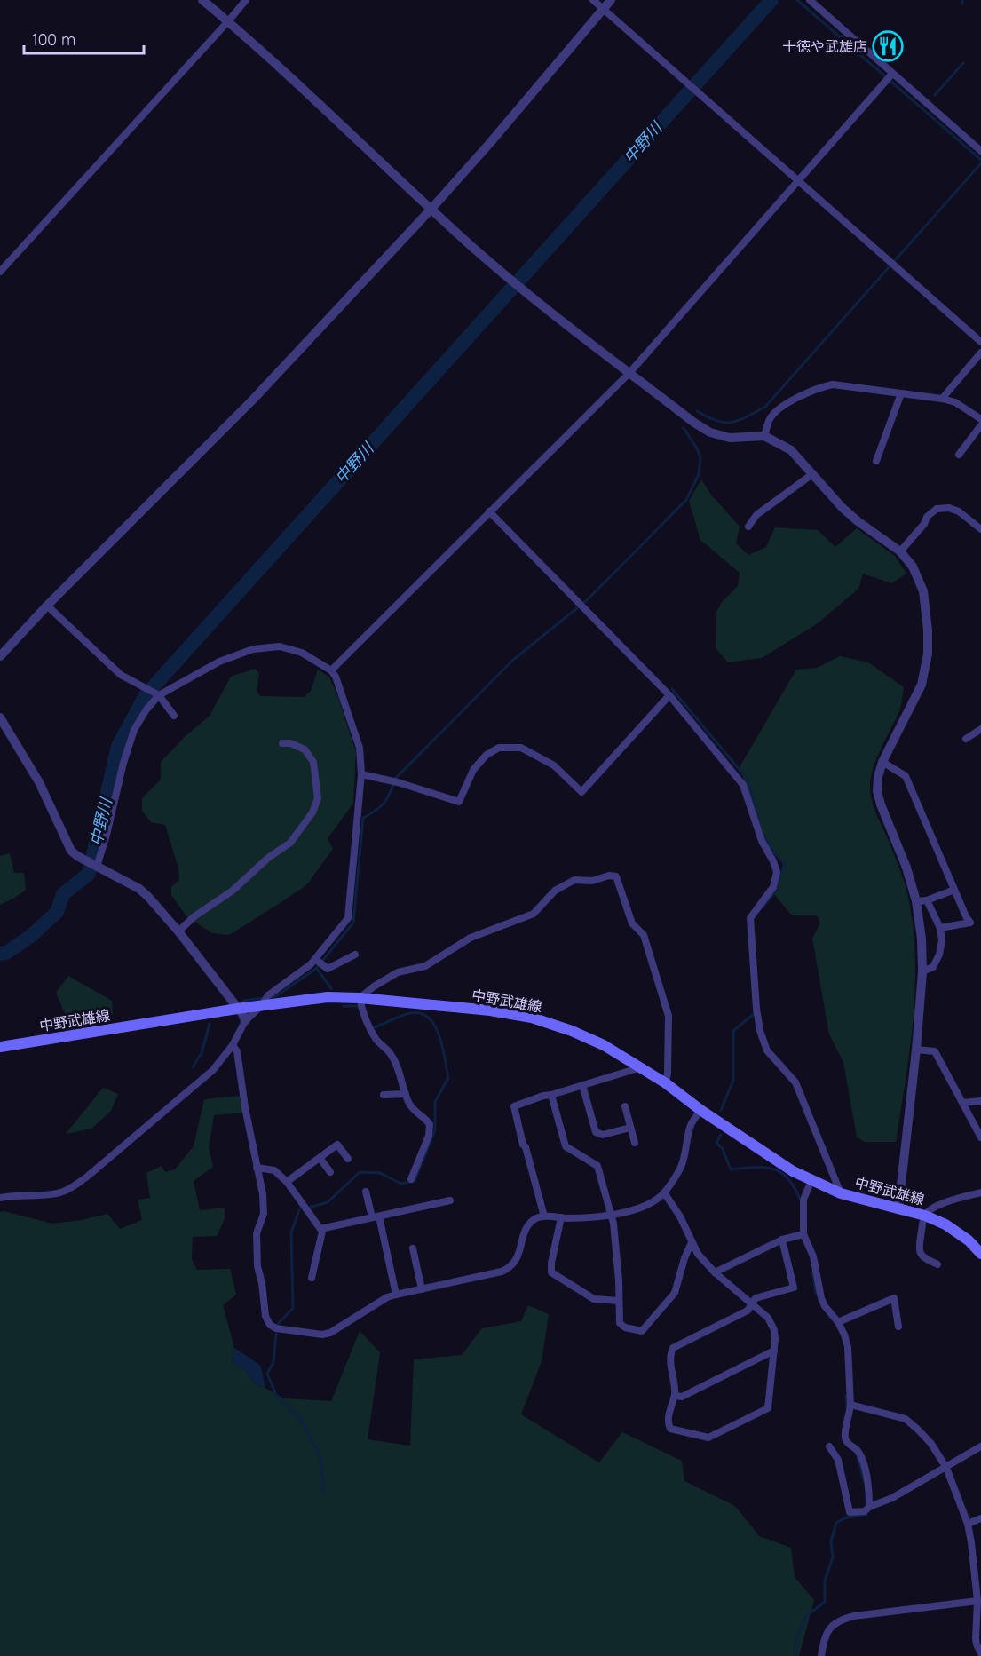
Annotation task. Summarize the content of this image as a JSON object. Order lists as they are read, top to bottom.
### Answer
{
  "streets": {
    "main road": ["中野武雄線"]
  },
  "water": ["中野川"],
  "places": {
    "restaurant": ["十徳や武雄店"]
  },
  "scale_bar": "100 m"
}
